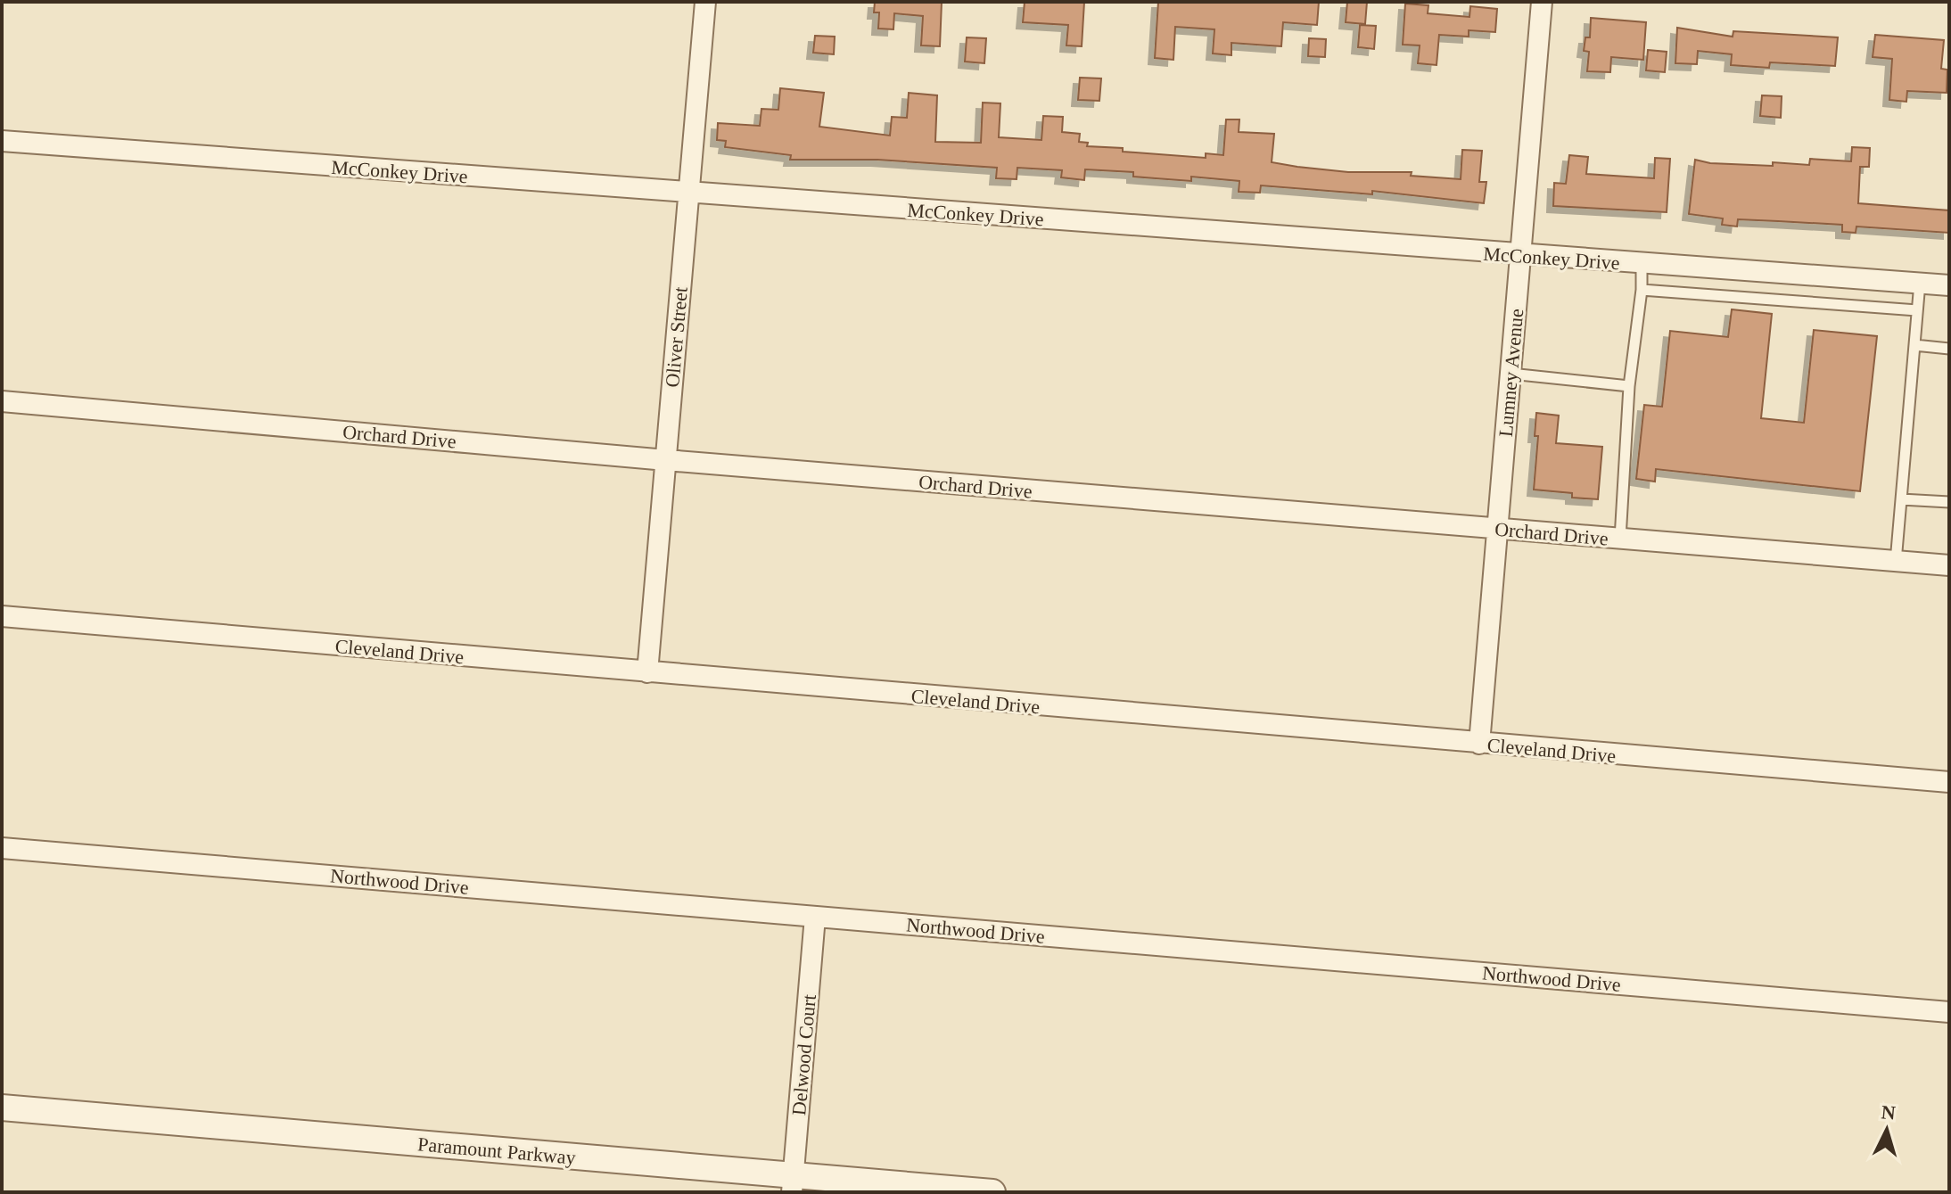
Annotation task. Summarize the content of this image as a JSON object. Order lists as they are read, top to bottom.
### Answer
{
  "streets": {
    "street": [
      "McConkey Drive",
      "Oliver Street",
      "Lumney Avenue",
      "Orchard Drive",
      "Cleveland Drive",
      "Northwood Drive",
      "Delwood Court",
      "Paramount Parkway"
    ]
  },
  "crossings": [
    ["McConkey Drive", "Oliver Street"],
    ["McConkey Drive", "Lumney Avenue"],
    ["Oliver Street", "Orchard Drive"],
    ["Oliver Street", "Cleveland Drive"],
    ["Lumney Avenue", "Orchard Drive"],
    ["Lumney Avenue", "Cleveland Drive"],
    ["Northwood Drive", "Delwood Court"],
    ["Delwood Court", "Paramount Parkway"]
  ],
  "north": "top"
}
